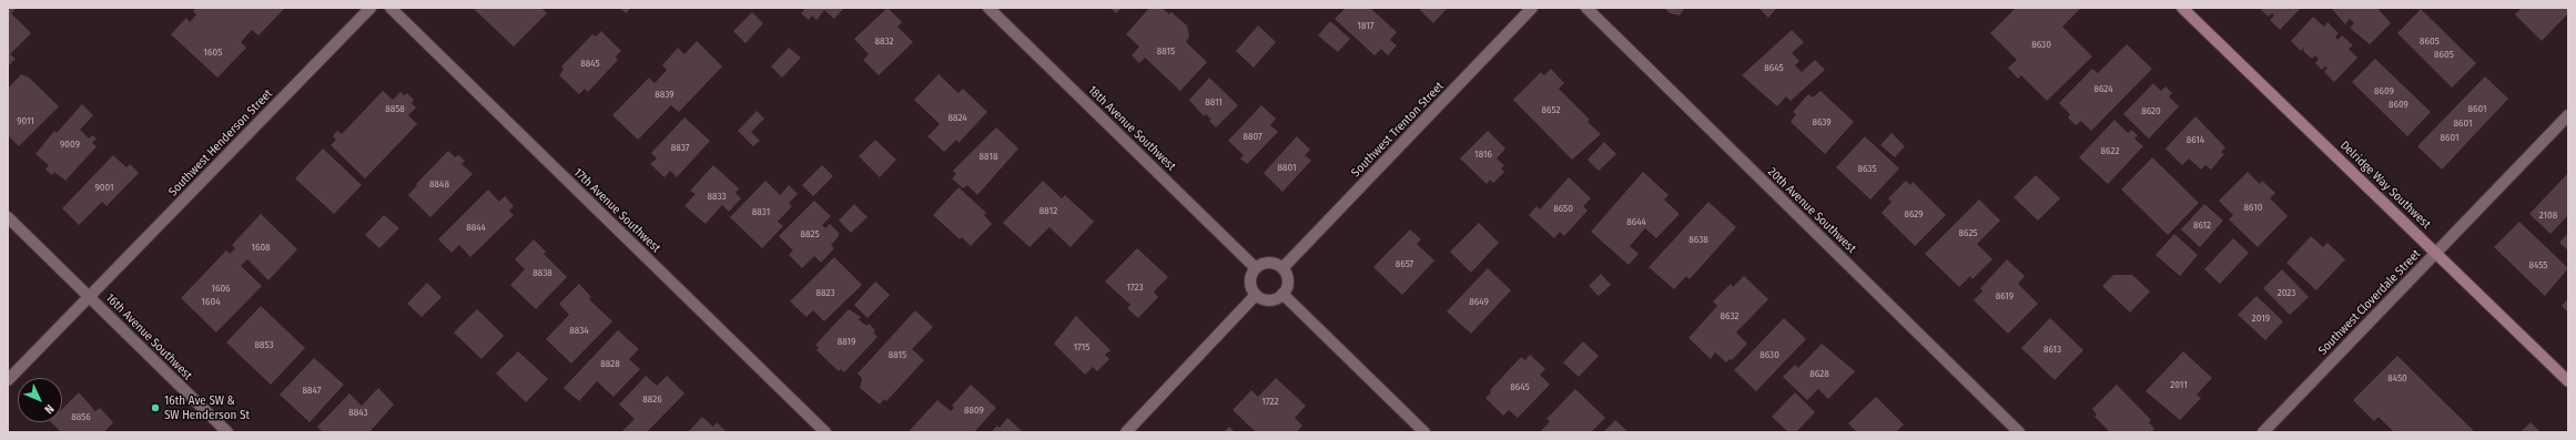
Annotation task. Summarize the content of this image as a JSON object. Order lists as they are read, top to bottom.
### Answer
{
  "streets": {
    "main road": ["Delridge Way Southwest"],
    "street": [
      "18th Avenue Southwest",
      "Southwest Trenton Street",
      "Southwest Henderson Street",
      "17th Avenue Southwest",
      "20th Avenue Southwest",
      "Southwest Cloverdale Street",
      "16th Avenue Southwest"
    ]
  },
  "crossings": [
    ["18th Avenue Southwest", "Southwest Trenton Street"],
    ["Southwest Henderson Street", "16th Avenue Southwest"],
    ["Delridge Way Southwest", "Southwest Cloverdale Street"]
  ],
  "places": ["16th Ave SW & SW Henderson St"],
  "house_numbers": [
    "1817",
    "8832",
    "8605",
    "8630",
    "8815",
    "1605",
    "8605",
    "8845",
    "8645",
    "8624",
    "8609",
    "8839",
    "8811",
    "8609",
    "8858",
    "8601",
    "8652",
    "8620",
    "8824",
    "9011",
    "8639",
    "8601",
    "8807",
    "8601",
    "8614",
    "9009",
    "8837",
    "8622",
    "1816",
    "8818",
    "8801",
    "8635",
    "8848",
    "9001",
    "8833",
    "8610",
    "8650",
    "8812",
    "8831",
    "8629",
    "2108",
    "8644",
    "8612",
    "8844",
    "8625",
    "8825",
    "8638",
    "1608",
    "8657",
    "8455",
    "8838",
    "1723",
    "1606",
    "8823",
    "2023",
    "8619",
    "1604",
    "8649",
    "8632",
    "2019",
    "8834",
    "8819",
    "8853",
    "1715",
    "8613",
    "8815",
    "8630",
    "8828",
    "8628",
    "8450",
    "2011",
    "8645",
    "8847",
    "8826",
    "1722",
    "8809",
    "8843",
    "8856"
  ],
  "north": "bottom right"
}
